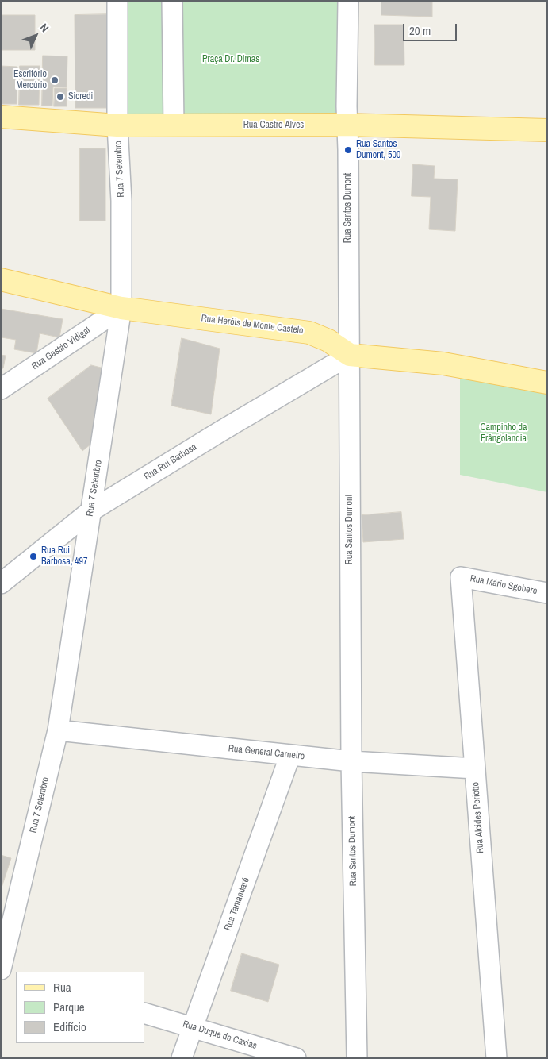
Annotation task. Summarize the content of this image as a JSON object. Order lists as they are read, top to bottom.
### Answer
{
  "streets": {
    "main road": ["Rua Castro Alves", "Rua Heróis de Monte Castelo"],
    "street": [
      "Rua 7 Setembro",
      "Rua Santos Dumont",
      "Rua Gastão Vidigal",
      "Rua Rui Barbosa",
      "Rua Mário Sgobero",
      "Rua General Carneiro",
      "Rua Alcides Periotto",
      "Rua Tamandaré",
      "Rua Duque de Caxias"
    ]
  },
  "crossings": [
    ["Rua Castro Alves", "Rua 7 Setembro"],
    ["Rua Castro Alves", "Rua Santos Dumont"],
    ["Rua 7 Setembro", "Rua Heróis de Monte Castelo"],
    ["Rua 7 Setembro", "Rua Gastão Vidigal"],
    ["Rua 7 Setembro", "Rua Rui Barbosa"],
    ["Rua 7 Setembro", "Rua General Carneiro"],
    ["Rua Santos Dumont", "Rua Heróis de Monte Castelo"],
    ["Rua Santos Dumont", "Rua Rui Barbosa"],
    ["Rua Santos Dumont", "Rua General Carneiro"],
    ["Rua Heróis de Monte Castelo", "Rua Gastão Vidigal"],
    ["Rua Heróis de Monte Castelo", "Rua Rui Barbosa"],
    ["Rua Mário Sgobero", "Rua Alcides Periotto"],
    ["Rua General Carneiro", "Rua Alcides Periotto"],
    ["Rua General Carneiro", "Rua Tamandaré"],
    ["Rua Tamandaré", "Rua Duque de Caxias"]
  ],
  "parks": ["Praça Dr. Dimas", "Campinho da Frângolandia"],
  "places": [
    "Escritório Mercúrio",
    "Sicredi",
    "Rua Santos Dumont, 500",
    "Rua Rui Barbosa, 497"
  ],
  "legend": ["Rua", "Parque", "Edifício"],
  "scale_bar": "20 m",
  "north": "top right"
}
